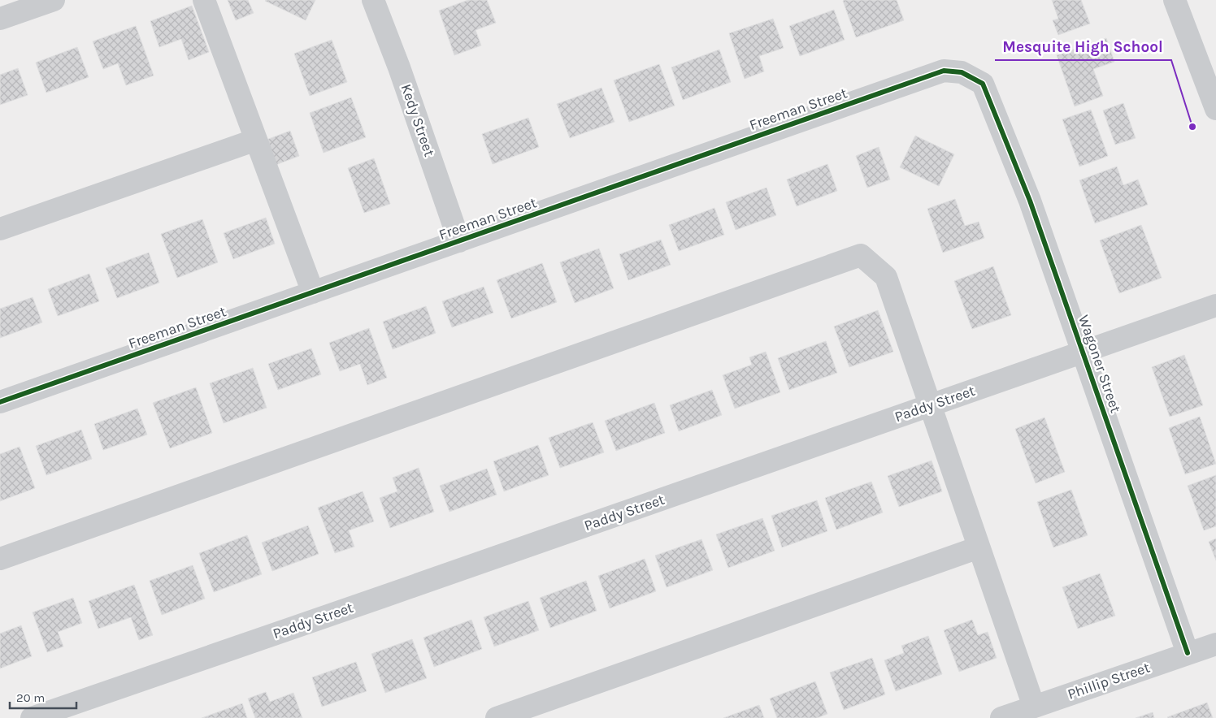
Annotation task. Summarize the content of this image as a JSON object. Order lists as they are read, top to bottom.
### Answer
{
  "streets": {
    "street": [
      "Freeman Street",
      "Kedy Street",
      "Wagoner Street",
      "Paddy Street",
      "Phillip Street"
    ]
  },
  "crossings": [
    ["Freeman Street", "Kedy Street"],
    ["Freeman Street", "Wagoner Street"],
    ["Wagoner Street", "Paddy Street"],
    ["Wagoner Street", "Phillip Street"]
  ],
  "places": ["Mesquite High School"],
  "scale_bar": "20 m"
}
